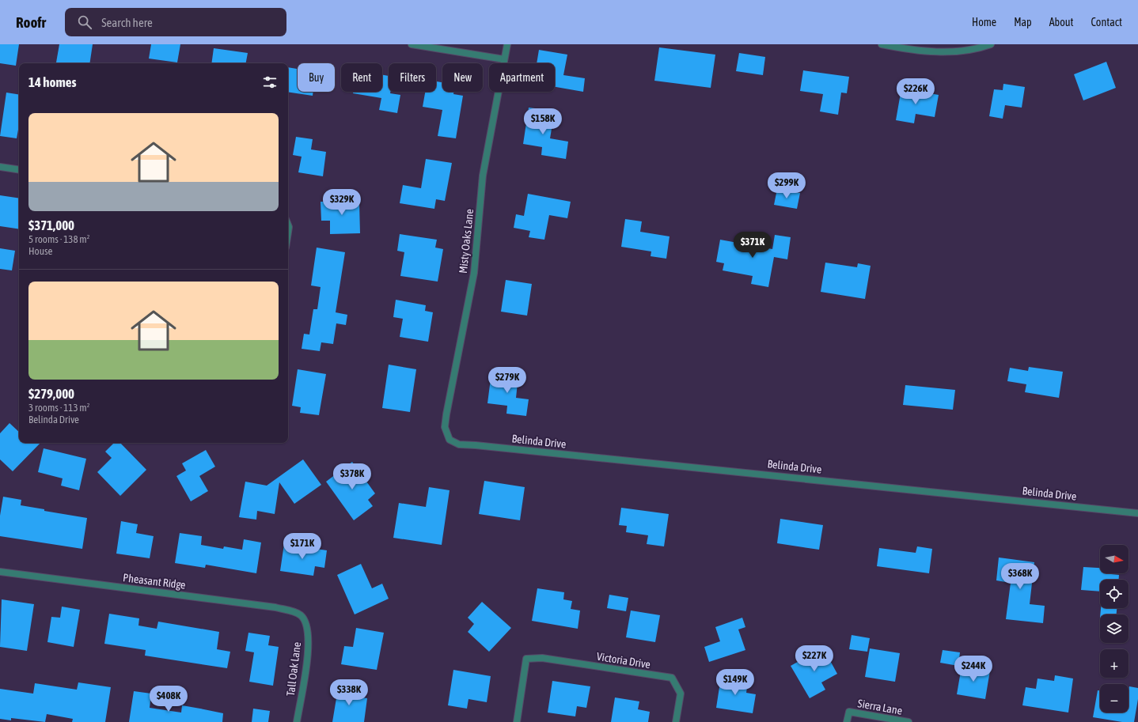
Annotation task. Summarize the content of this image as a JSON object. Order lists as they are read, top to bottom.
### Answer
{
  "streets": {
    "street": [
      "Misty Oaks Lane",
      "Belinda Drive",
      "Pheasant Ridge",
      "Victoria Drive",
      "Tall Oak Lane",
      "Sierra Lane"
    ]
  },
  "crossings": [
    ["Misty Oaks Lane", "Belinda Drive"],
    ["Pheasant Ridge", "Tall Oak Lane"]
  ],
  "north": "right",
  "page": {
    "header": "Roofr",
    "search": "Search here",
    "nav": [
      "Home",
      "Map",
      "About",
      "Contact"
    ],
    "chip": [
      "Buy",
      "Rent",
      "Filters",
      "New",
      "Apartment"
    ],
    "heading": "14 homes",
    "price": [
      "$226K",
      "$158K",
      "$299K",
      "$329K",
      "$371K",
      "$279K",
      "$378K",
      "$171K",
      "$368K",
      "$227K",
      "$244K",
      "$149K",
      "$338K",
      "$408K"
    ],
    "list": [
      {
        "name": "$371,000",
        "note": "5 rooms · 138 m² · House"
      },
      {
        "name": "$279,000",
        "note": "3 rooms · 113 m² · Belinda Drive"
      }
    ],
    "map_buttons": ["+", "−"]
  }
}
